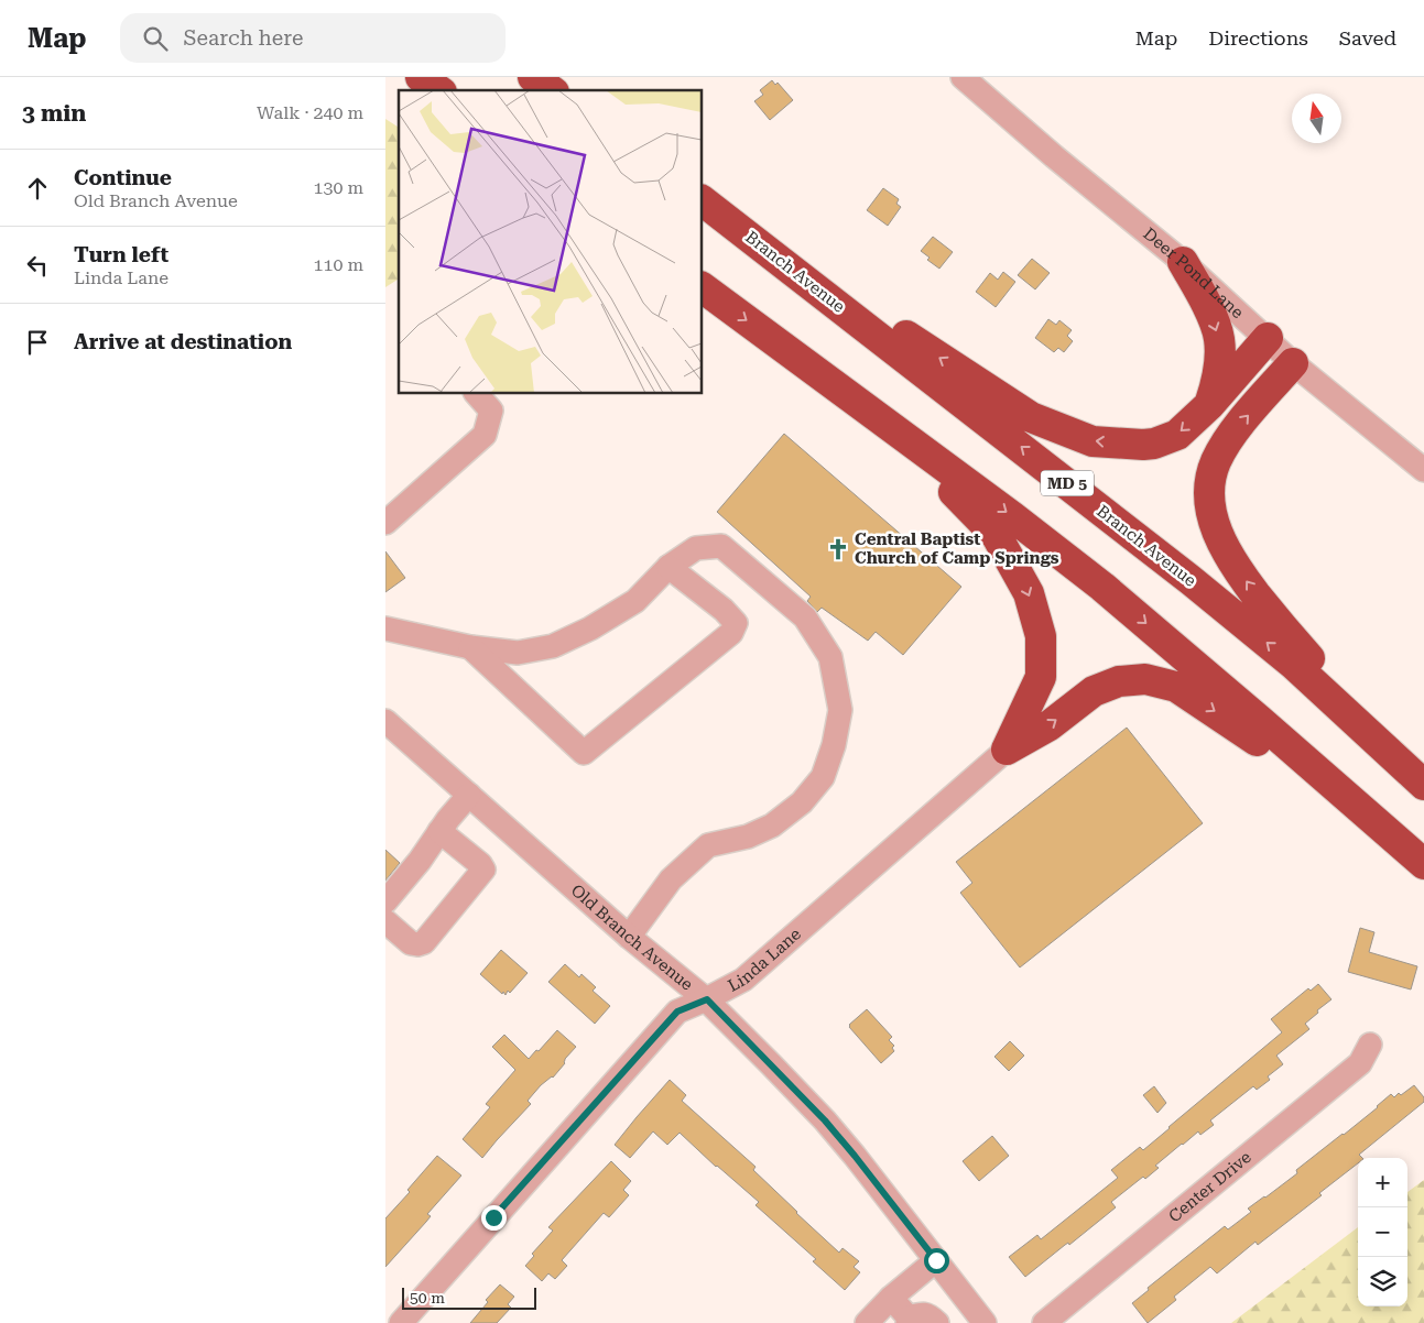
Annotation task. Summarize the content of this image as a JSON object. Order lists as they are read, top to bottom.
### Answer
{
  "streets": {
    "highway": ["Branch Avenue", "MD 5"],
    "street": [
      "Deer Pond Lane",
      "Old Branch Avenue",
      "Linda Lane",
      "Center Drive"
    ]
  },
  "crossings": [
    ["Old Branch Avenue", "Linda Lane"]
  ],
  "places": {
    "church": ["Central Baptist Church of Camp Springs"]
  },
  "scale_bar": "50 m",
  "north": "top",
  "page": {
    "header": "Map",
    "search": "Search here",
    "nav": ["Map", "Directions", "Saved"],
    "heading": ["3 min", "Walk · 240 m"],
    "list": [
      ["Continue", "Old Branch Avenue", "130 m"],
      ["Turn left", "Linda Lane", "110 m"],
      "Arrive at destination"
    ],
    "map_buttons": ["+", "−"],
    "scale": "50 m"
  }
}
